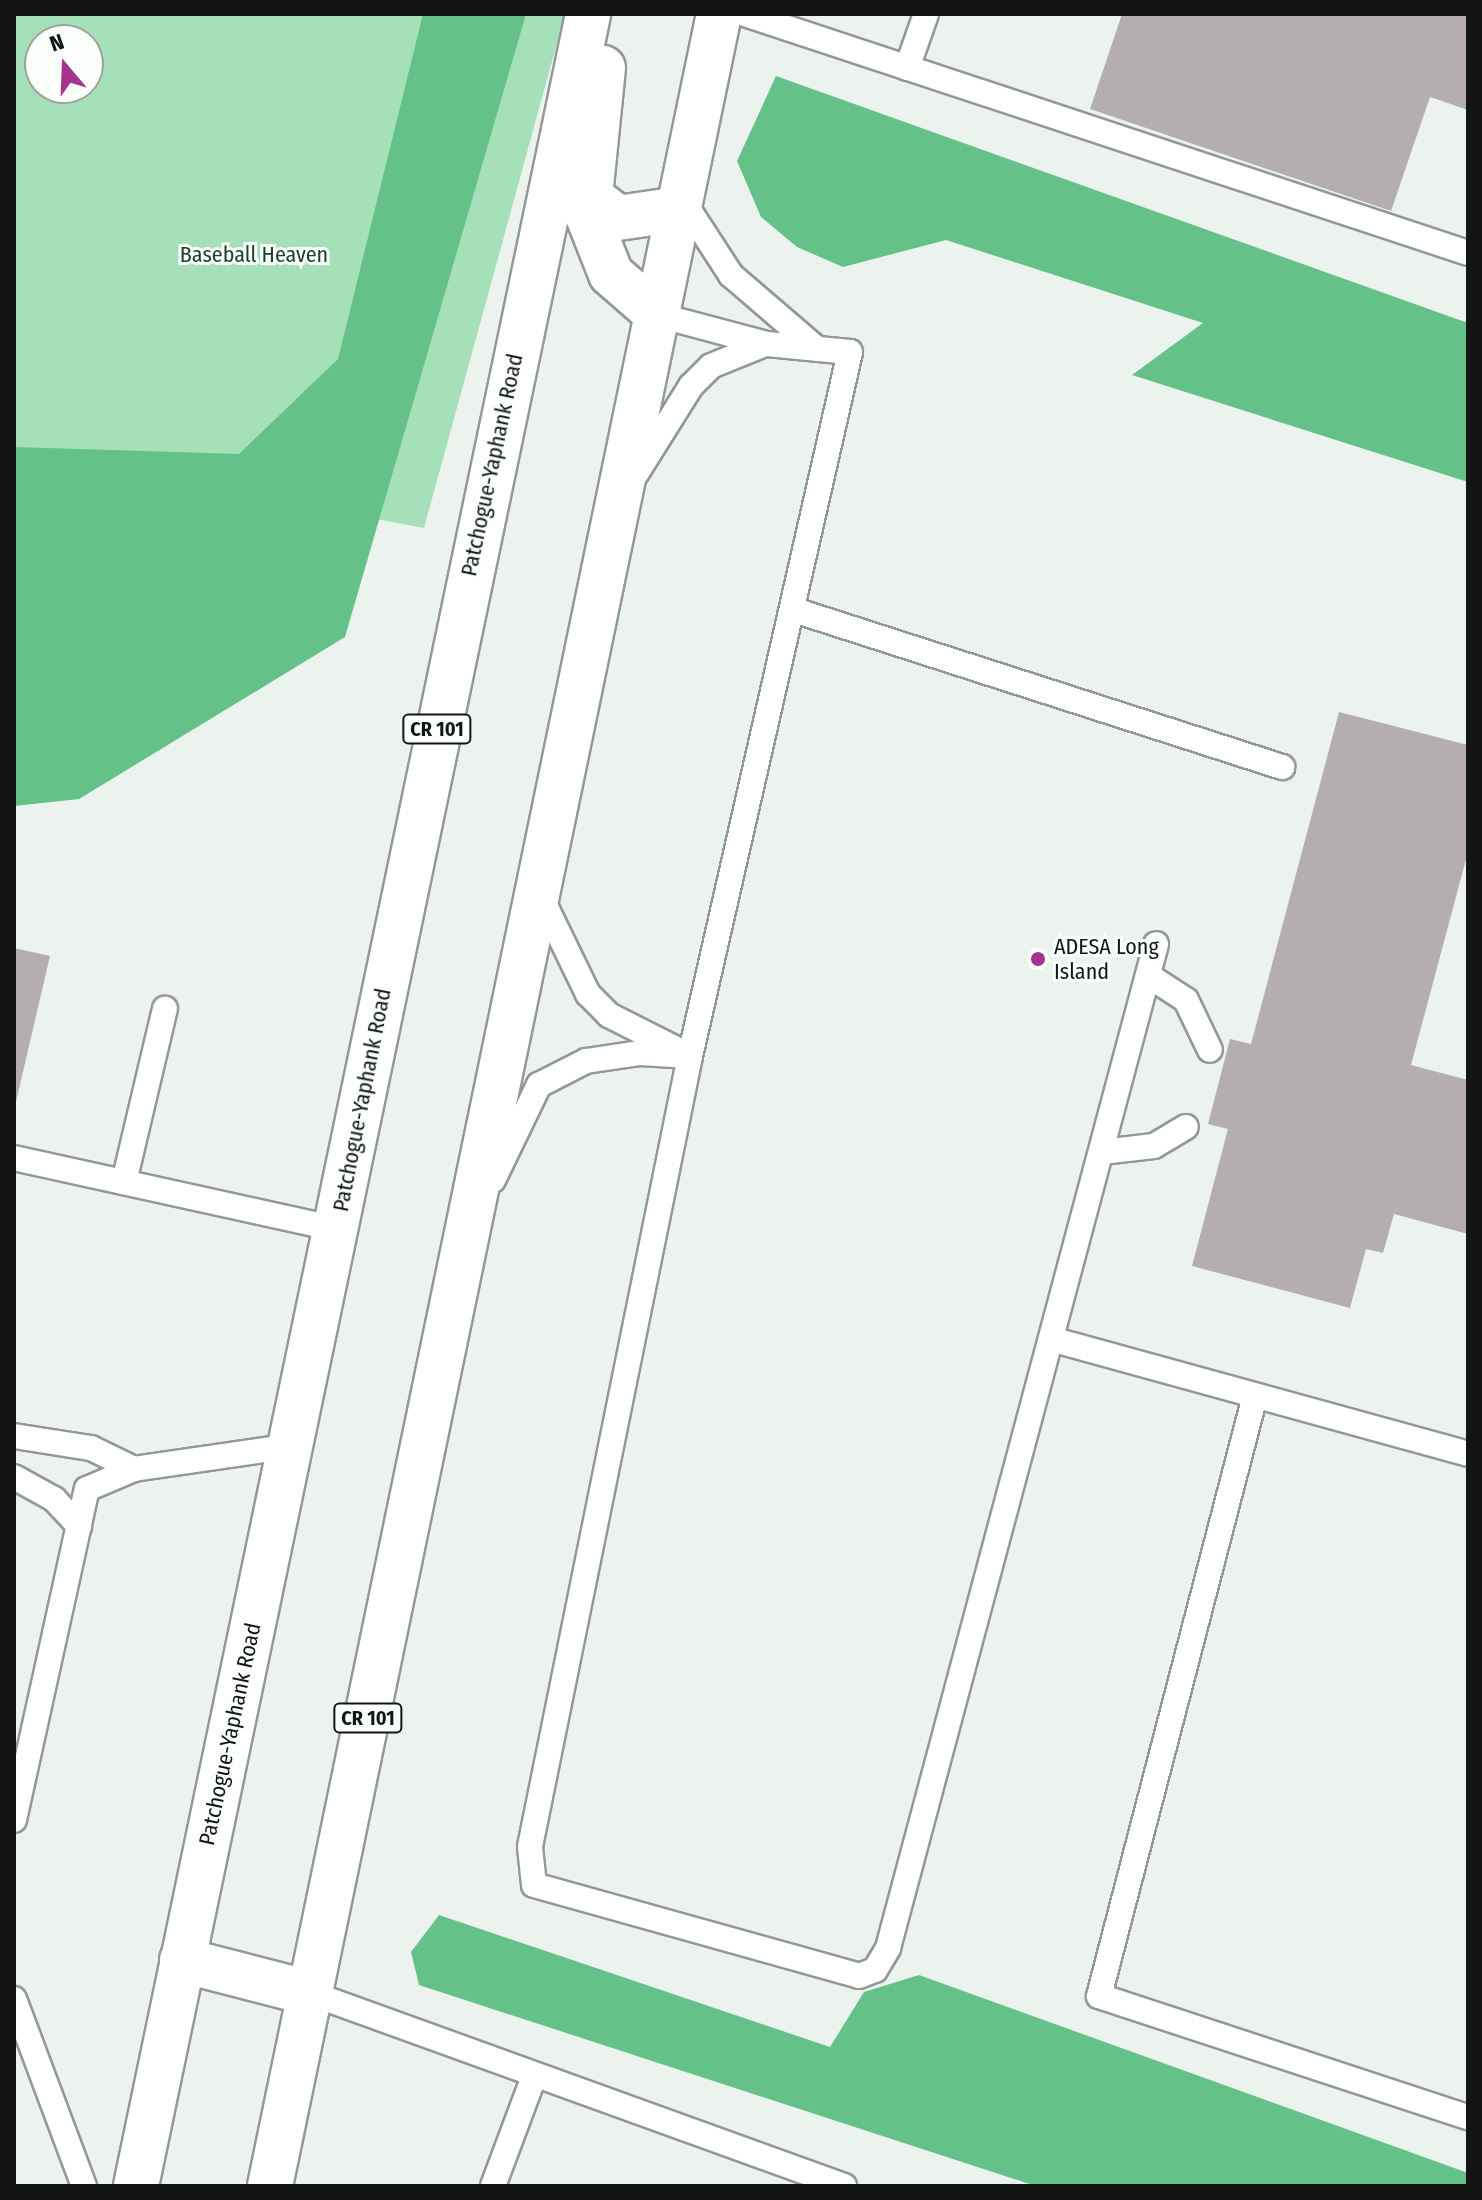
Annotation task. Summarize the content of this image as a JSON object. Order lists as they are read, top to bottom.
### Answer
{
  "streets": {
    "main road": ["Patchogue-Yaphank Road", "CR 101"]
  },
  "parks": ["Baseball Heaven"],
  "places": ["ADESA Long Island"],
  "north": "top"
}
